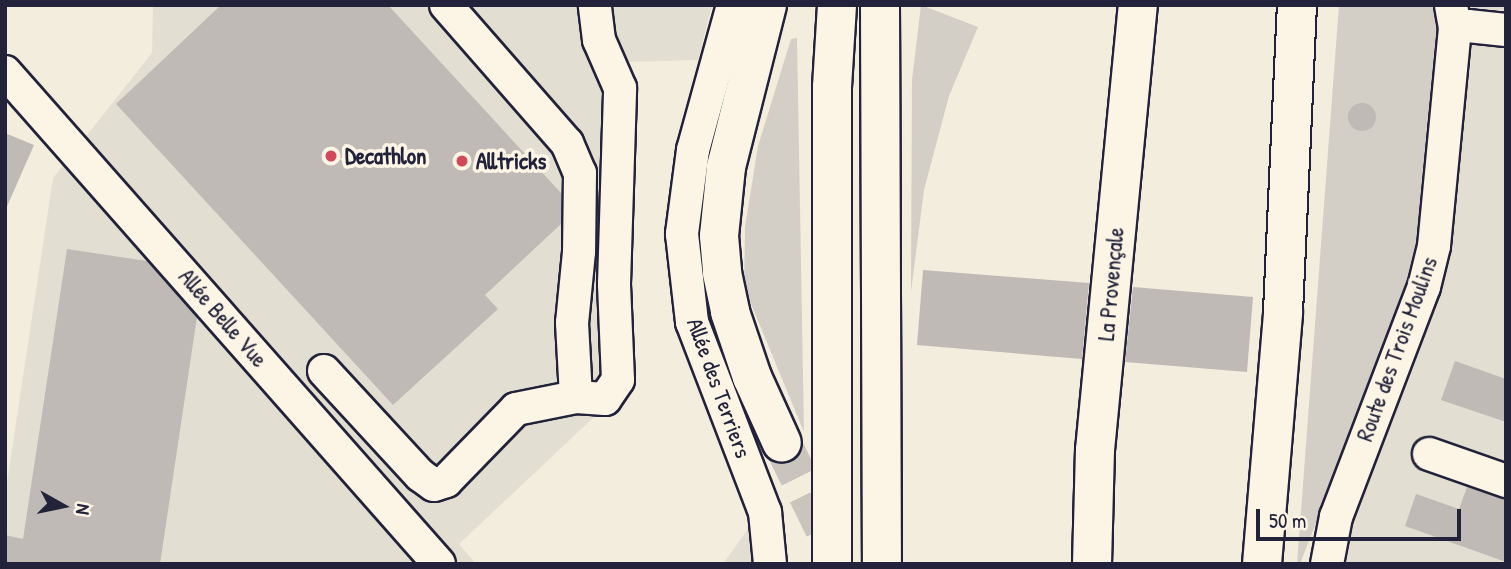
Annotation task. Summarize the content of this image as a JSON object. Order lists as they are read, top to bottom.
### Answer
{
  "streets": {
    "main road": ["La Provençale"],
    "street": ["Allée Belle Vue", "Route des Trois Moulins", "Allée des Terriers"]
  },
  "places": ["Decathlon", "Alltricks"],
  "scale_bar": "50 m",
  "north": "right"
}
